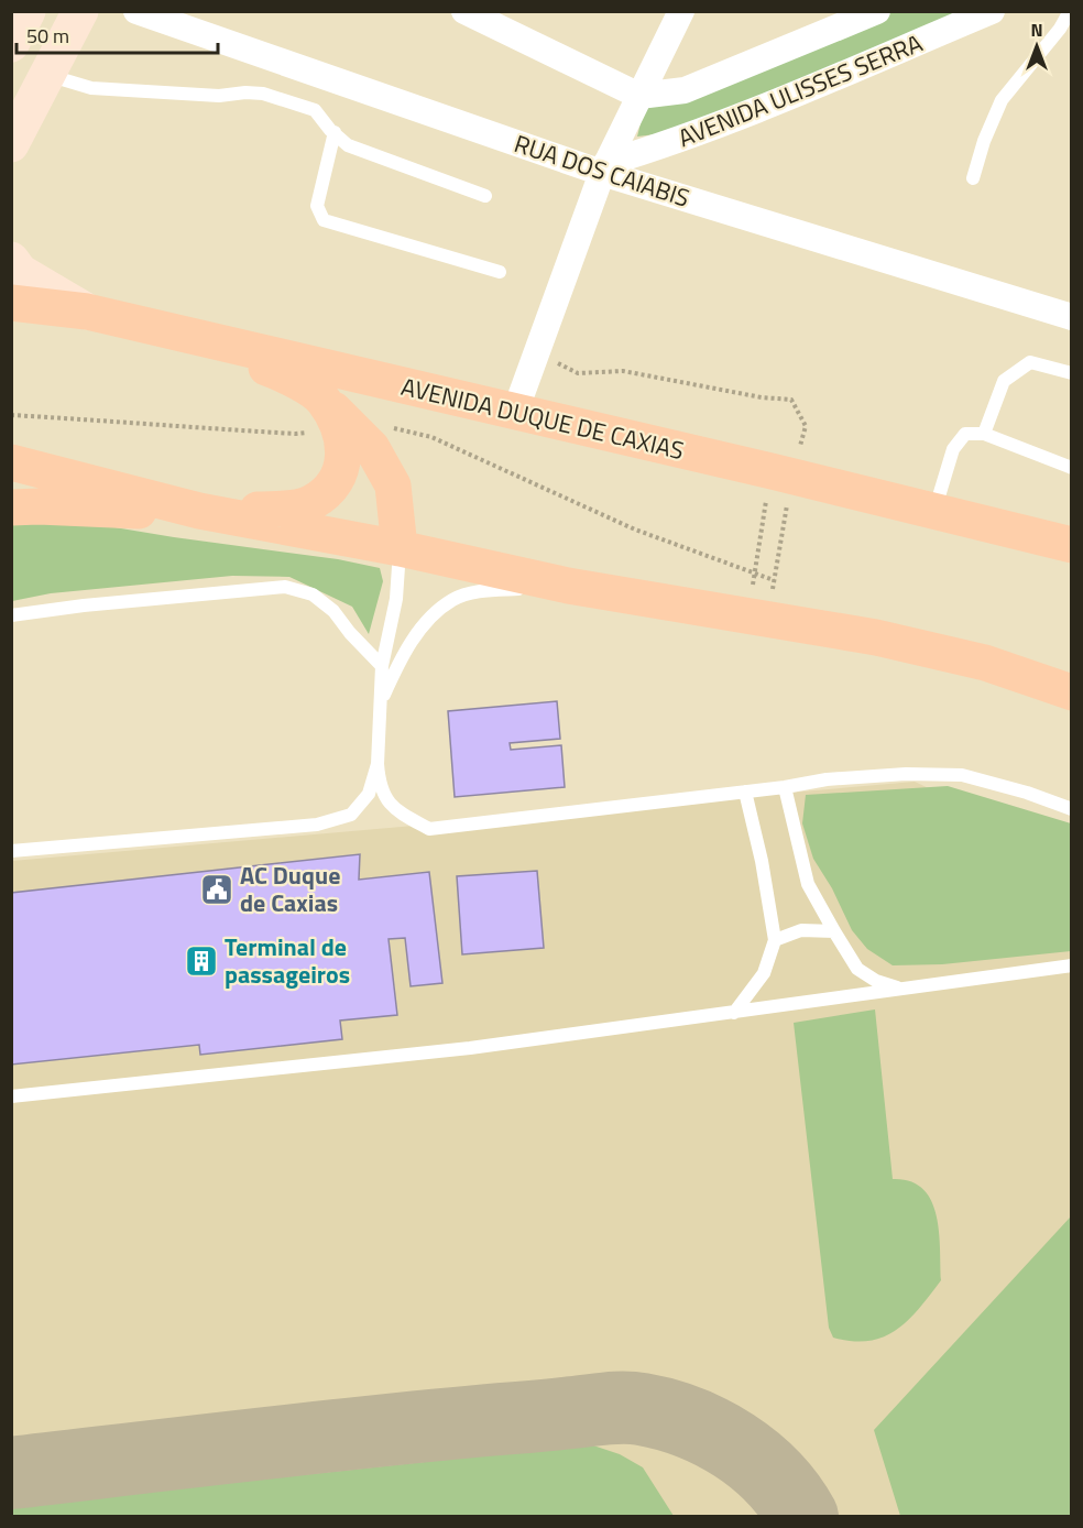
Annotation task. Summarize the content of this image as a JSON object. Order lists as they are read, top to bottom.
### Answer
{
  "streets": {
    "main road": ["AVENIDA DUQUE DE CAXIAS"],
    "street": ["AVENIDA ULISSES SERRA", "RUA DOS CAIABIS"]
  },
  "crossings": [
    ["AVENIDA ULISSES SERRA", "RUA DOS CAIABIS"]
  ],
  "places": {
    "public building": ["AC Duque de Caxias"],
    "building": ["Terminal de passageiros"]
  },
  "scale_bar": "50 m",
  "north": "top"
}
